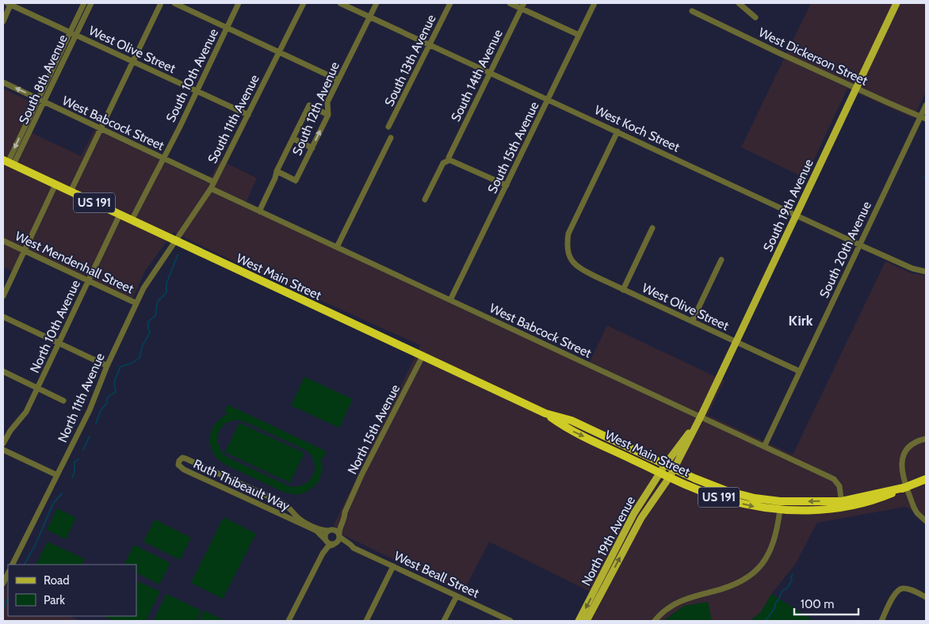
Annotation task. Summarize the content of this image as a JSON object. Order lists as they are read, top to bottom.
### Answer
{
  "streets": {
    "highway": ["US 191", "West Main Street"],
    "main road": ["South 19th Avenue", "North 19th Avenue"],
    "street": [
      "West Olive Street",
      "West Dickerson Street",
      "South 13th Avenue",
      "South 10th Avenue",
      "South 14th Avenue",
      "South 8th Avenue",
      "South 12th Avenue",
      "South 11th Avenue",
      "West Babcock Street",
      "West Koch Street",
      "South 15th Avenue",
      "South 20th Avenue",
      "West Mendenhall Street",
      "North 10th Avenue",
      "North 11th Avenue",
      "North 15th Avenue",
      "Ruth Thibeault Way",
      "West Beall Street"
    ]
  },
  "crossings": [
    ["West Olive Street", "South 10th Avenue"],
    ["West Olive Street", "South 8th Avenue"],
    ["West Olive Street", "South 11th Avenue"],
    ["West Olive Street", "West Koch Street"],
    ["West Olive Street", "South 19th Avenue"],
    ["West Olive Street", "South 20th Avenue"],
    ["West Dickerson Street", "South 19th Avenue"],
    ["West Dickerson Street", "South 20th Avenue"],
    ["South 13th Avenue", "West Koch Street"],
    ["South 10th Avenue", "West Babcock Street"],
    ["South 10th Avenue", "West Main Street"],
    ["South 14th Avenue", "West Koch Street"],
    ["South 8th Avenue", "West Babcock Street"],
    ["South 8th Avenue", "West Main Street"],
    ["South 12th Avenue", "West Koch Street"],
    ["South 11th Avenue", "West Babcock Street"],
    ["South 11th Avenue", "West Main Street"],
    ["South 11th Avenue", "North 11th Avenue"],
    ["West Babcock Street", "South 15th Avenue"],
    ["West Babcock Street", "South 19th Avenue"],
    ["West Babcock Street", "South 20th Avenue"],
    ["West Babcock Street", "West Main Street"],
    ["West Koch Street", "South 15th Avenue"],
    ["West Koch Street", "South 19th Avenue"],
    ["West Koch Street", "South 20th Avenue"],
    ["South 19th Avenue", "West Main Street"],
    ["South 19th Avenue", "North 19th Avenue"],
    ["West Mendenhall Street", "North 10th Avenue"],
    ["West Mendenhall Street", "North 11th Avenue"],
    ["West Main Street", "North 10th Avenue"],
    ["West Main Street", "North 11th Avenue"],
    ["West Main Street", "North 15th Avenue"],
    ["West Main Street", "North 19th Avenue"],
    ["North 15th Avenue", "Ruth Thibeault Way"],
    ["North 15th Avenue", "West Beall Street"],
    ["Ruth Thibeault Way", "West Beall Street"]
  ],
  "districts": ["Kirk"],
  "legend": ["Road", "Park"],
  "scale_bar": "100 m"
}
